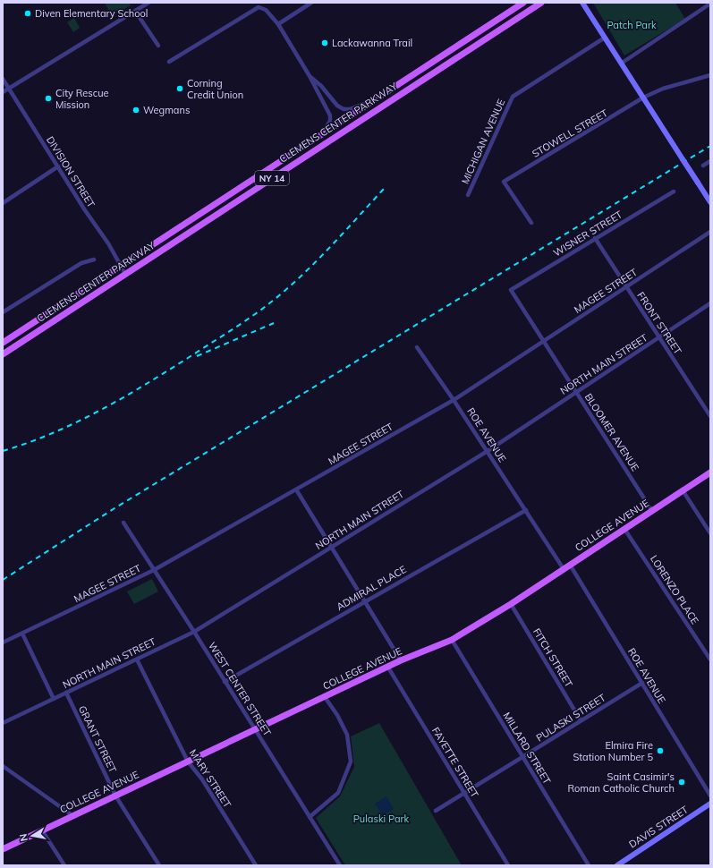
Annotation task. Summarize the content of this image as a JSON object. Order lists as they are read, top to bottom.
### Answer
{
  "streets": {
    "main road": ["CLEMENS CENTER PARKWAY", "NY 14", "COLLEGE AVENUE"],
    "street": [
      "STOWELL STREET",
      "MICHIGAN AVENUE",
      "DIVISION STREET",
      "WISNER STREET",
      "MAGEE STREET",
      "FRONT STREET",
      "NORTH MAIN STREET",
      "BLOOMER AVENUE",
      "ROE AVENUE",
      "ADMIRAL PLACE",
      "LORENZO PLACE",
      "FITCH STREET",
      "WEST CENTER STREET",
      "PULASKI STREET",
      "GRANT STREET",
      "MILLARD STREET",
      "FAYETTE STREET",
      "MARY STREET",
      "DAVIS STREET"
    ]
  },
  "crossings": [
    ["CLEMENS CENTER PARKWAY", "DIVISION STREET"],
    ["WISNER STREET", "FRONT STREET"],
    ["WISNER STREET", "BLOOMER AVENUE"],
    ["MAGEE STREET", "FRONT STREET"],
    ["MAGEE STREET", "BLOOMER AVENUE"],
    ["MAGEE STREET", "ROE AVENUE"],
    ["MAGEE STREET", "WEST CENTER STREET"],
    ["FRONT STREET", "NORTH MAIN STREET"],
    ["NORTH MAIN STREET", "BLOOMER AVENUE"],
    ["NORTH MAIN STREET", "ROE AVENUE"],
    ["NORTH MAIN STREET", "WEST CENTER STREET"],
    ["NORTH MAIN STREET", "GRANT STREET"],
    ["NORTH MAIN STREET", "MARY STREET"],
    ["BLOOMER AVENUE", "COLLEGE AVENUE"],
    ["ROE AVENUE", "COLLEGE AVENUE"],
    ["ROE AVENUE", "ADMIRAL PLACE"],
    ["ROE AVENUE", "PULASKI STREET"],
    ["COLLEGE AVENUE", "LORENZO PLACE"],
    ["COLLEGE AVENUE", "FITCH STREET"],
    ["COLLEGE AVENUE", "WEST CENTER STREET"],
    ["COLLEGE AVENUE", "GRANT STREET"],
    ["COLLEGE AVENUE", "MILLARD STREET"],
    ["COLLEGE AVENUE", "FAYETTE STREET"],
    ["COLLEGE AVENUE", "MARY STREET"],
    ["ADMIRAL PLACE", "WEST CENTER STREET"],
    ["FITCH STREET", "PULASKI STREET"],
    ["PULASKI STREET", "MILLARD STREET"],
    ["PULASKI STREET", "FAYETTE STREET"]
  ],
  "parks": ["Patch Park", "Pulaski Park"],
  "places": [
    "Diven Elementary School",
    "Lackawanna Trail",
    "Corning Credit Union",
    "City Rescue Mission",
    "Wegmans",
    "Elmira Fire Station Number 5",
    "Saint Casimir's Roman Catholic Church"
  ],
  "north": "left"
}
